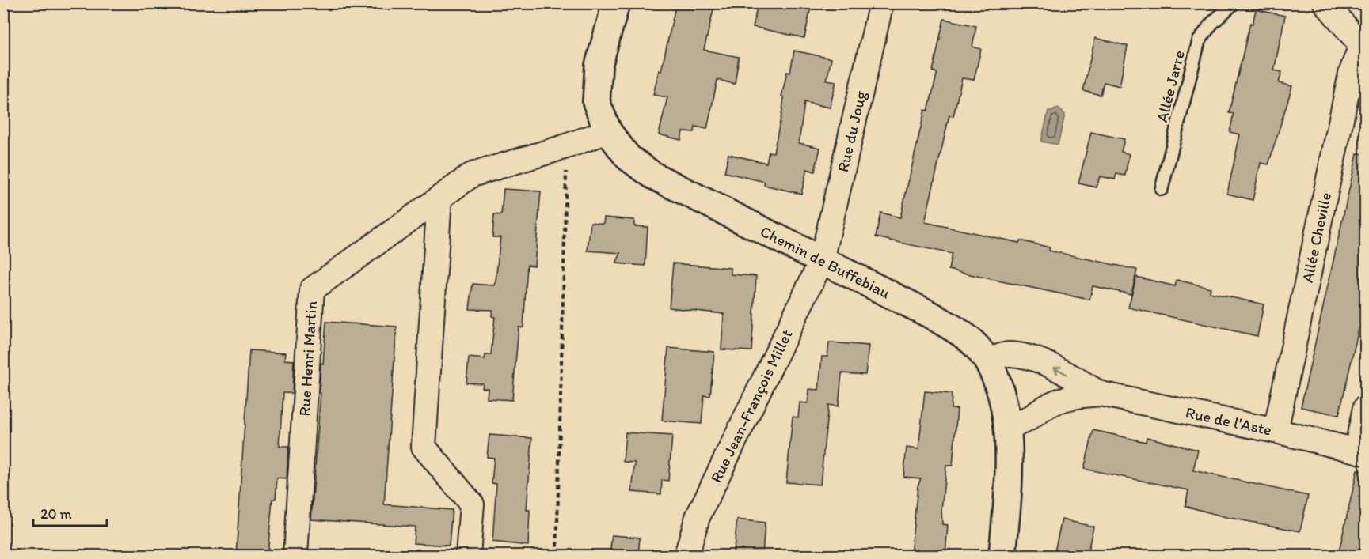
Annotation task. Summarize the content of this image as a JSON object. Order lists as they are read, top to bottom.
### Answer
{
  "streets": {
    "street": [
      "Rue du Joug",
      "Allée Cheville",
      "Chemin de Buffebiau",
      "Rue Henri Martin",
      "Rue Jean-François Millet",
      "Rue de l'Aste"
    ],
    "lane": ["Allée Jarre"]
  },
  "crossings": [
    ["Rue du Joug", "Chemin de Buffebiau"],
    ["Rue du Joug", "Rue Jean-François Millet"],
    ["Allée Cheville", "Rue de l'Aste"],
    ["Chemin de Buffebiau", "Rue Henri Martin"],
    ["Chemin de Buffebiau", "Rue Jean-François Millet"],
    ["Chemin de Buffebiau", "Rue de l'Aste"]
  ],
  "scale_bar": "20 m"
}
